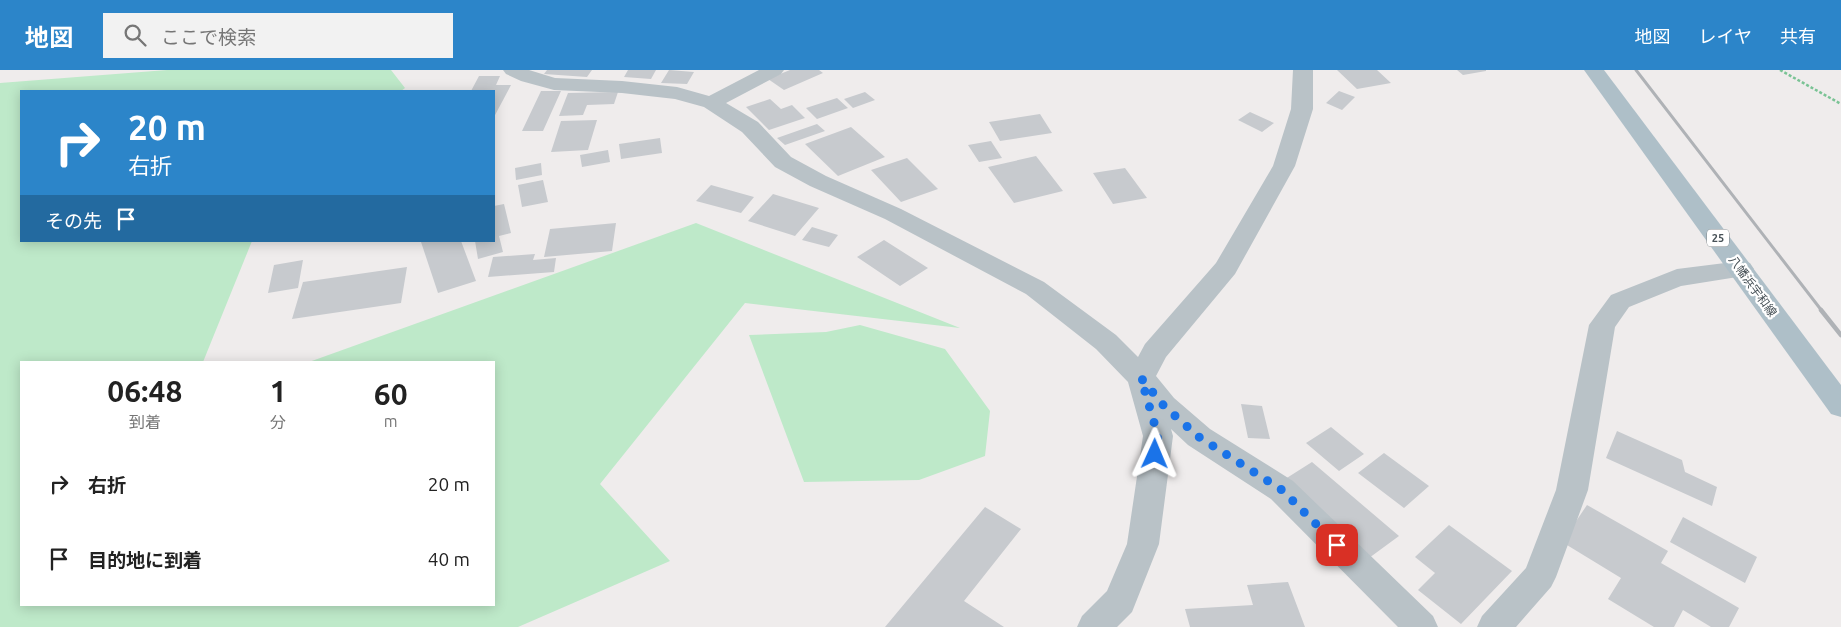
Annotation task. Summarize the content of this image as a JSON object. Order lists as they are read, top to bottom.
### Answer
{
  "streets": {
    "main road": ["25", "八幡浜宇和線"]
  },
  "page": {
    "header": "地図",
    "search": "ここで検索",
    "nav": ["地図", "レイヤ", "共有"],
    "turn": ["20 m", "右折"],
    "then": "その先",
    "eta": [
      "06:48",
      "到着",
      "1",
      "分",
      "60",
      "m"
    ],
    "list": [
      {
        "name": "右折",
        "value": "20 m"
      },
      {
        "name": "目的地に到着",
        "value": "40 m"
      }
    ]
  }
}
